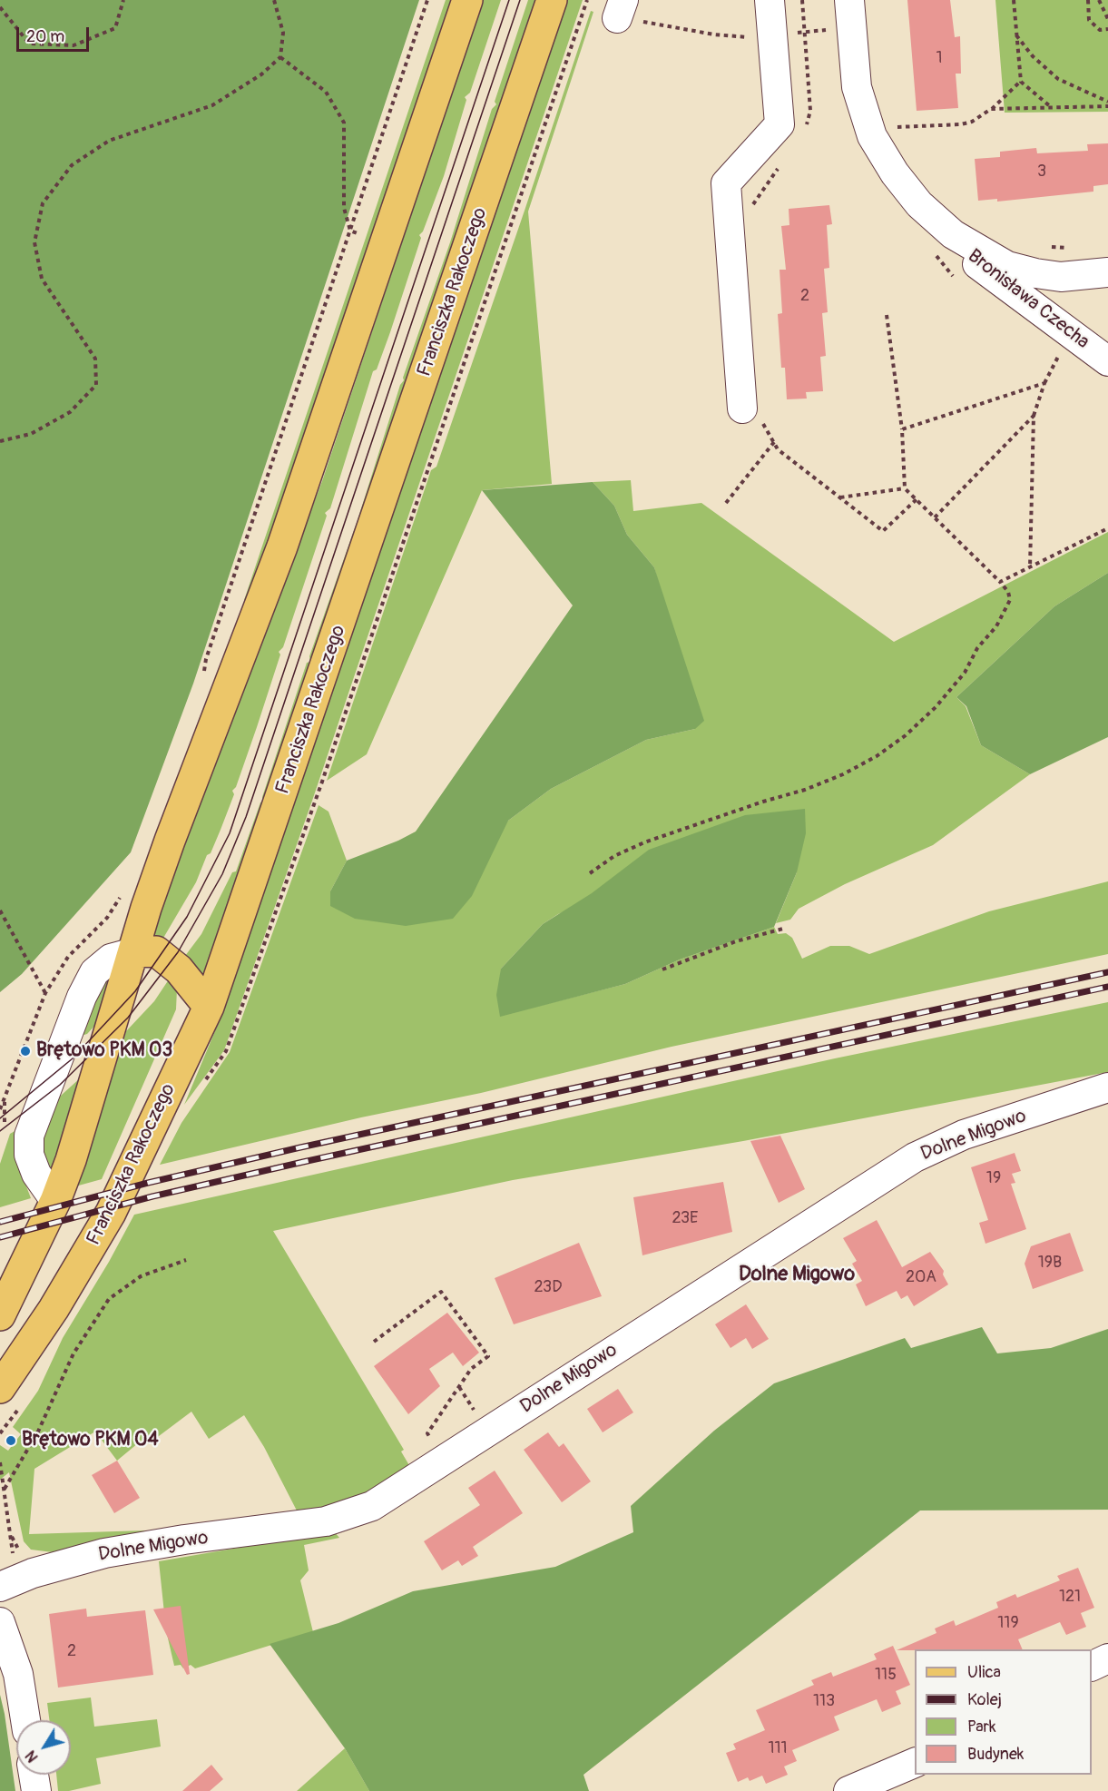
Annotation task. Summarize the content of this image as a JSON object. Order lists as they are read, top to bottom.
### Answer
{
  "streets": {
    "main road": ["Franciszka Rakoczego"],
    "street": ["Bronisława Czecha", "Dolne Migowo"]
  },
  "districts": ["Dolne Migowo"],
  "places": ["Brętowo PKM 03", "Brętowo PKM 04"],
  "house_numbers": [
    "1",
    "3",
    "2",
    "19",
    "23E",
    "19B",
    "20A",
    "23D",
    "121",
    "119",
    "2",
    "115",
    "113",
    "111"
  ],
  "legend": [
    "Ulica",
    "Kolej",
    "Park",
    "Budynek"
  ],
  "scale_bar": "20 m",
  "north": "bottom left"
}
